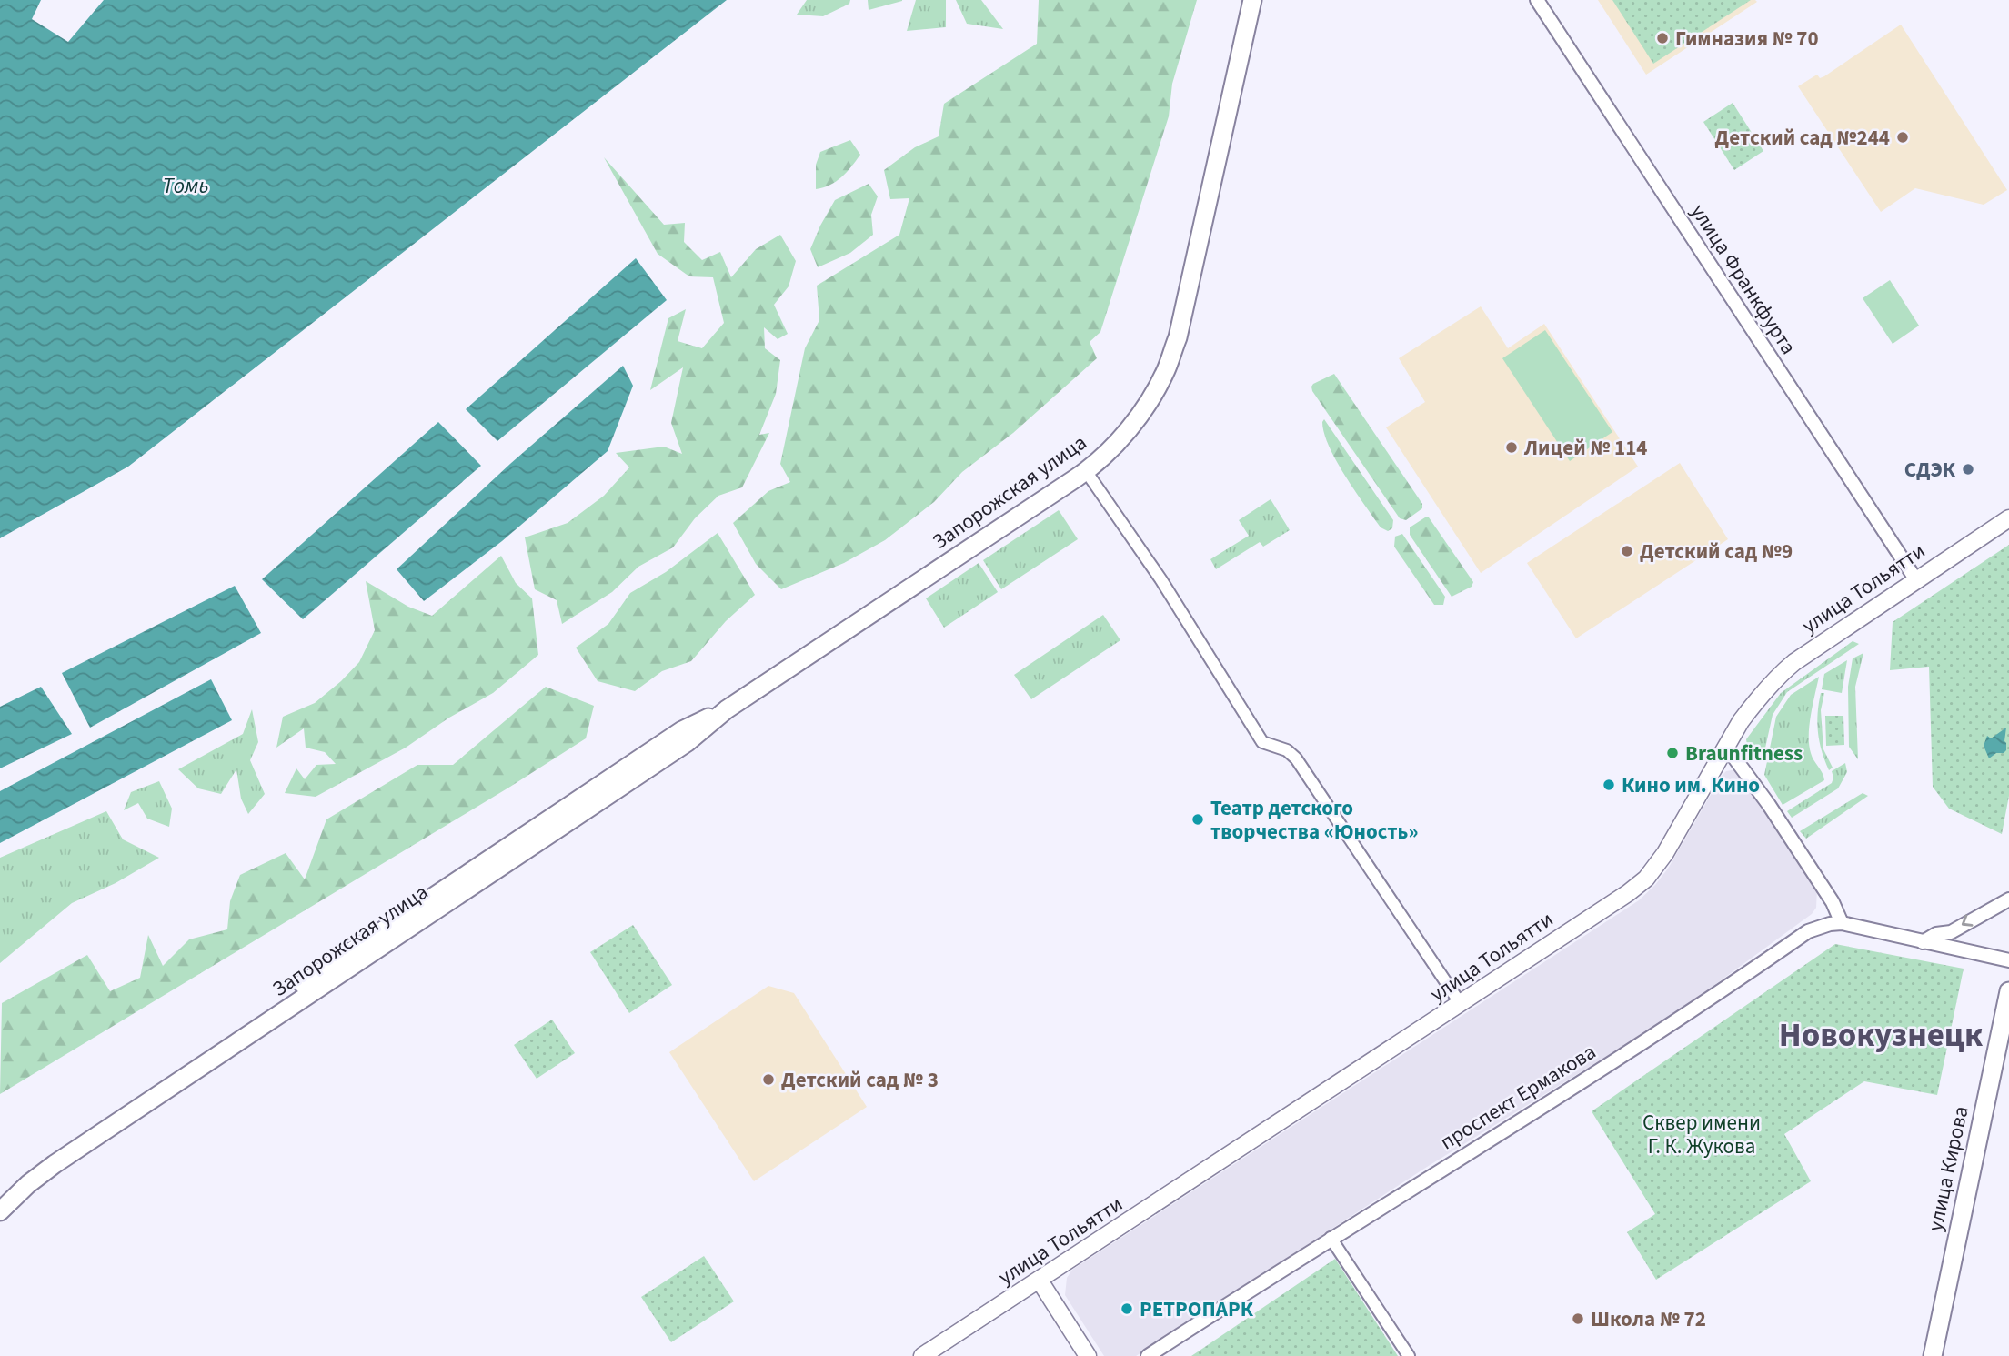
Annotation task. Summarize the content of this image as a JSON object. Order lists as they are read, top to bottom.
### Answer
{
  "streets": {
    "main road": ["Запорожская улица", "улица Тольятти", "улица Кирова"],
    "street": ["улица Франкфурта", "проспект Ермакова"]
  },
  "crossings": [
    ["улица Франкфурта", "улица Тольятти"]
  ],
  "districts": ["Новокузнецк"],
  "water": ["Томь"],
  "parks": ["Сквер имени Г. К. Жукова"],
  "places": [
    "Гимназия № 70",
    "Детский сад №244",
    "Лицей № 114",
    "СДЭК",
    "Детский сад №9",
    "Braunfitness",
    "Кино им. Кино",
    "Театр детского творчества «Юность»",
    "Детский сад № 3",
    "РЕТРОПАРК",
    "Школа № 72"
  ]
}
